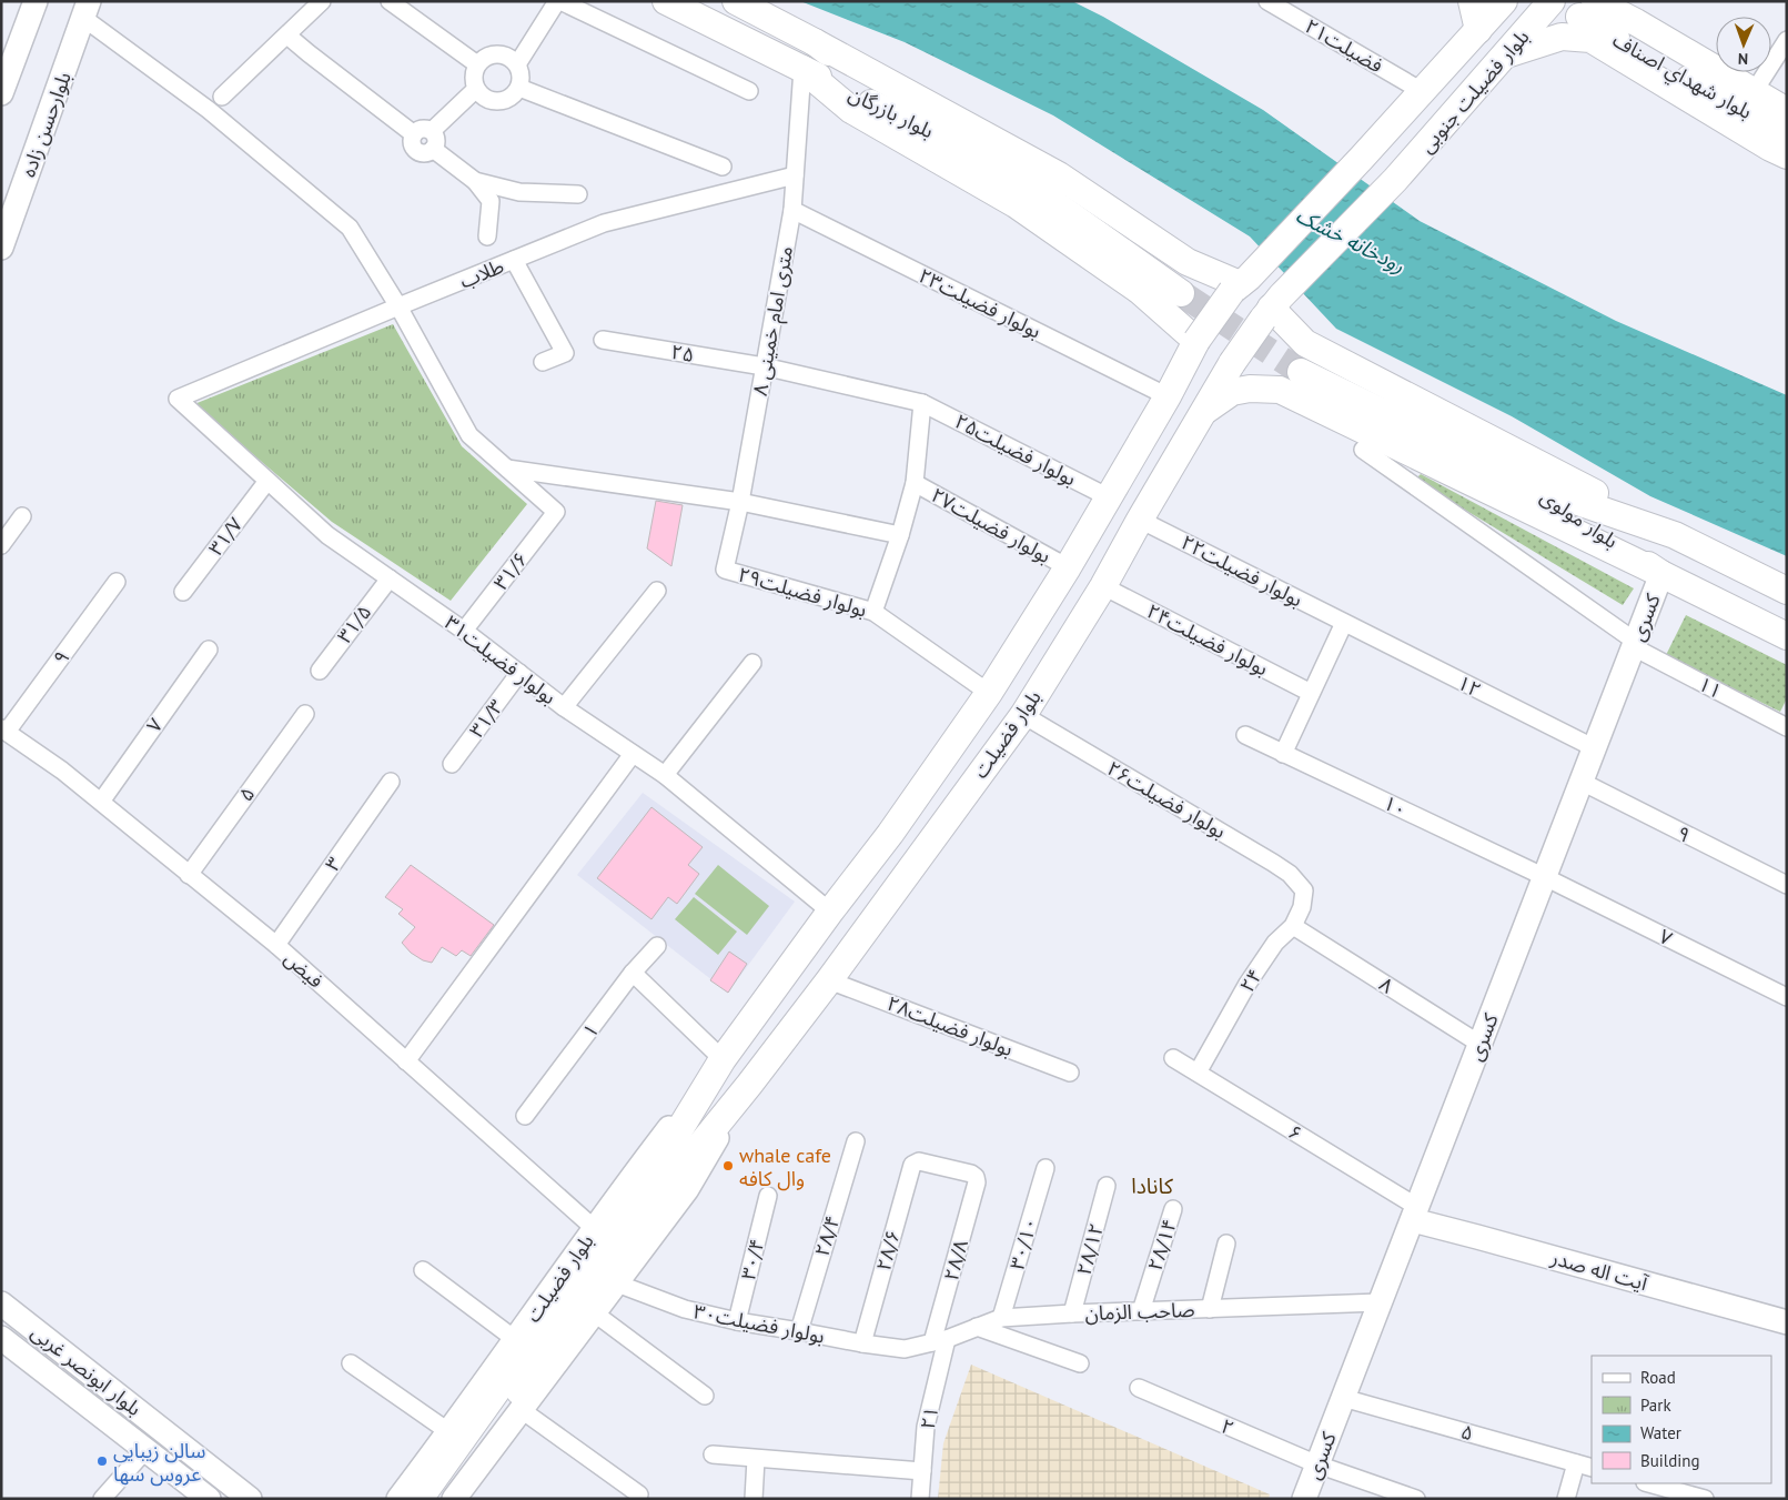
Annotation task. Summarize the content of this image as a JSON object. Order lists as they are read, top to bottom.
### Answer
{
  "streets": {
    "main road": [
      "بلوار شهداي اصناف",
      "بلوار فضیلت جنوبی",
      "بلوار بازرگان",
      "بلوار مولوی",
      "بلوار فضیلت"
    ],
    "street": [
      "فضیلت۲۱",
      "بلوارحسن زاده",
      "طلاب",
      "بولوار فضیلت۲۳",
      "۸ متری امام خمینی",
      "۲۵",
      "بولوار فضیلت۲۵",
      "بولوار فضیلت۲۷",
      "۳۱/۷",
      "۳۱/۶",
      "بولوار فضیلت۲۲",
      "بولوار فضیلت۲۹",
      "کسری",
      "۳۱/۵",
      "بولوار فضیلت۲۴",
      "۹",
      "بولوار فضیلت۳۱",
      "۱۲",
      "۱۱",
      "۳۱/۳",
      "۷",
      "۵",
      "بولوار فضیلت۲۶",
      "۱۰",
      "۳",
      "فیض",
      "۲۴",
      "۸",
      "بولوار فضیلت۲۸",
      "۱",
      "۶",
      "۲۸/۴",
      "۳۰/۱۰",
      "۲۸/۱۴",
      "۲۸/۱۲",
      "۲۸/۶",
      "۳۰/۴",
      "۲۸/۸",
      "آیت اله صدر",
      "صاحب الزمان",
      "بولوار فضیلت۳۰",
      "بلوار ابونصر غربی",
      "۲۱",
      "۲"
    ]
  },
  "crossings": [
    ["فضیلت۲۱", "بلوار فضیلت جنوبی"],
    ["بلوار فضیلت جنوبی", "بلوار فضیلت"],
    ["بلوار بازرگان", "۸ متری امام خمینی"],
    ["طلاب", "۸ متری امام خمینی"],
    ["طلاب", "بولوار فضیلت۳۱"],
    ["بولوار فضیلت۲۳", "۸ متری امام خمینی"],
    ["بولوار فضیلت۲۳", "بلوار فضیلت"],
    ["۸ متری امام خمینی", "۲۵"],
    ["۸ متری امام خمینی", "بولوار فضیلت۲۹"],
    ["۲۵", "بولوار فضیلت۲۵"],
    ["بولوار فضیلت۲۵", "بلوار فضیلت"],
    ["بلوار مولوی", "کسری"],
    ["بولوار فضیلت۲۷", "بلوار فضیلت"],
    ["۳۱/۷", "بولوار فضیلت۳۱"],
    ["۳۱/۶", "بولوار فضیلت۳۱"],
    ["بولوار فضیلت۲۲", "۱۲"],
    ["بولوار فضیلت۲۲", "بلوار فضیلت"],
    ["بولوار فضیلت۲۹", "بلوار فضیلت"],
    ["کسری", "۹"],
    ["کسری", "۱۲"],
    ["کسری", "۱۱"],
    ["کسری", "۷"],
    ["کسری", "۵"],
    ["کسری", "۱۰"],
    ["کسری", "۸"],
    ["کسری", "۶"],
    ["کسری", "آیت اله صدر"],
    ["کسری", "صاحب الزمان"],
    ["کسری", "۲"],
    ["۳۱/۵", "بولوار فضیلت۳۱"],
    ["بولوار فضیلت۲۴", "بلوار فضیلت"],
    ["۹", "فیض"],
    ["بولوار فضیلت۳۱", "۳۱/۳"],
    ["بولوار فضیلت۳۱", "بلوار فضیلت"],
    ["۷", "۱۰"],
    ["۷", "فیض"],
    ["بلوار فضیلت", "بولوار فضیلت۲۶"],
    ["بلوار فضیلت", "فیض"],
    ["بلوار فضیلت", "بولوار فضیلت۲۸"],
    ["بلوار فضیلت", "بولوار فضیلت۳۰"],
    ["۵", "فیض"],
    ["بولوار فضیلت۲۶", "۲۴"],
    ["۳", "فیض"],
    ["۲۴", "۸"],
    ["۲۴", "۶"],
    ["۶", "آیت اله صدر"],
    ["۲۸/۴", "بولوار فضیلت۳۰"],
    ["۳۰/۱۰", "صاحب الزمان"],
    ["۲۸/۱۴", "صاحب الزمان"],
    ["۲۸/۱۲", "صاحب الزمان"],
    ["۲۸/۶", "۲۸/۸"],
    ["۲۸/۶", "بولوار فضیلت۳۰"],
    ["۳۰/۴", "بولوار فضیلت۳۰"],
    ["۲۸/۸", "صاحب الزمان"],
    ["۲۸/۸", "۲۱"],
    ["صاحب الزمان", "بولوار فضیلت۳۰"],
    ["صاحب الزمان", "۲۱"]
  ],
  "districts": ["کانادا"],
  "water": ["رودخانه خشک"],
  "places": ["whale cafe وال کافه", "سالن زیبایی عروس سها"],
  "legend": [
    "Road",
    "Park",
    "Water",
    "Building"
  ],
  "north": "bottom"
}
